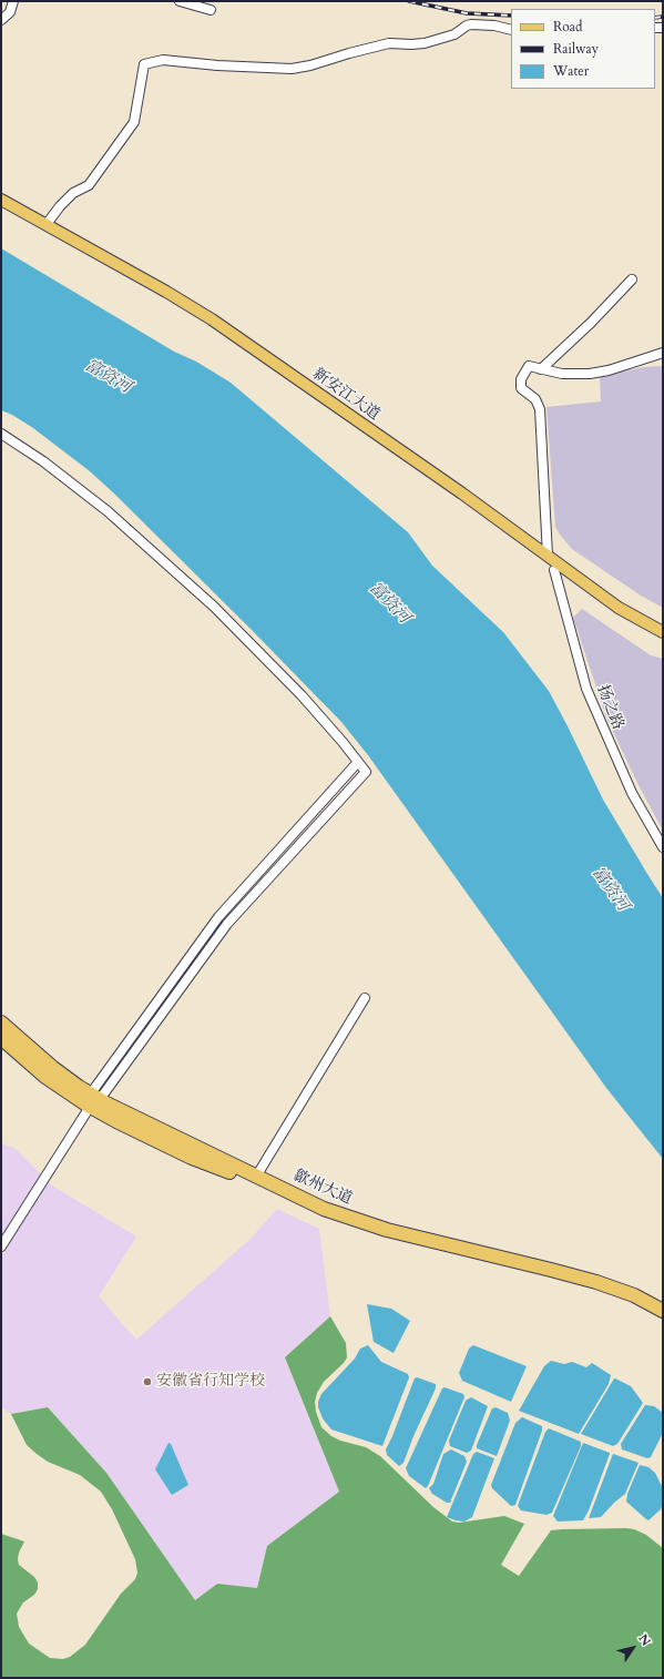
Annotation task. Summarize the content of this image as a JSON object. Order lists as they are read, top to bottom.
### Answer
{
  "streets": {
    "highway": ["歙州大道"],
    "main road": ["新安江大道"],
    "street": ["扬之路"]
  },
  "crossings": [
    ["新安江大道", "扬之路"]
  ],
  "water": ["富资河"],
  "places": ["安徽省行知学校"],
  "legend": ["Road", "Railway", "Water"],
  "north": "top right"
}
